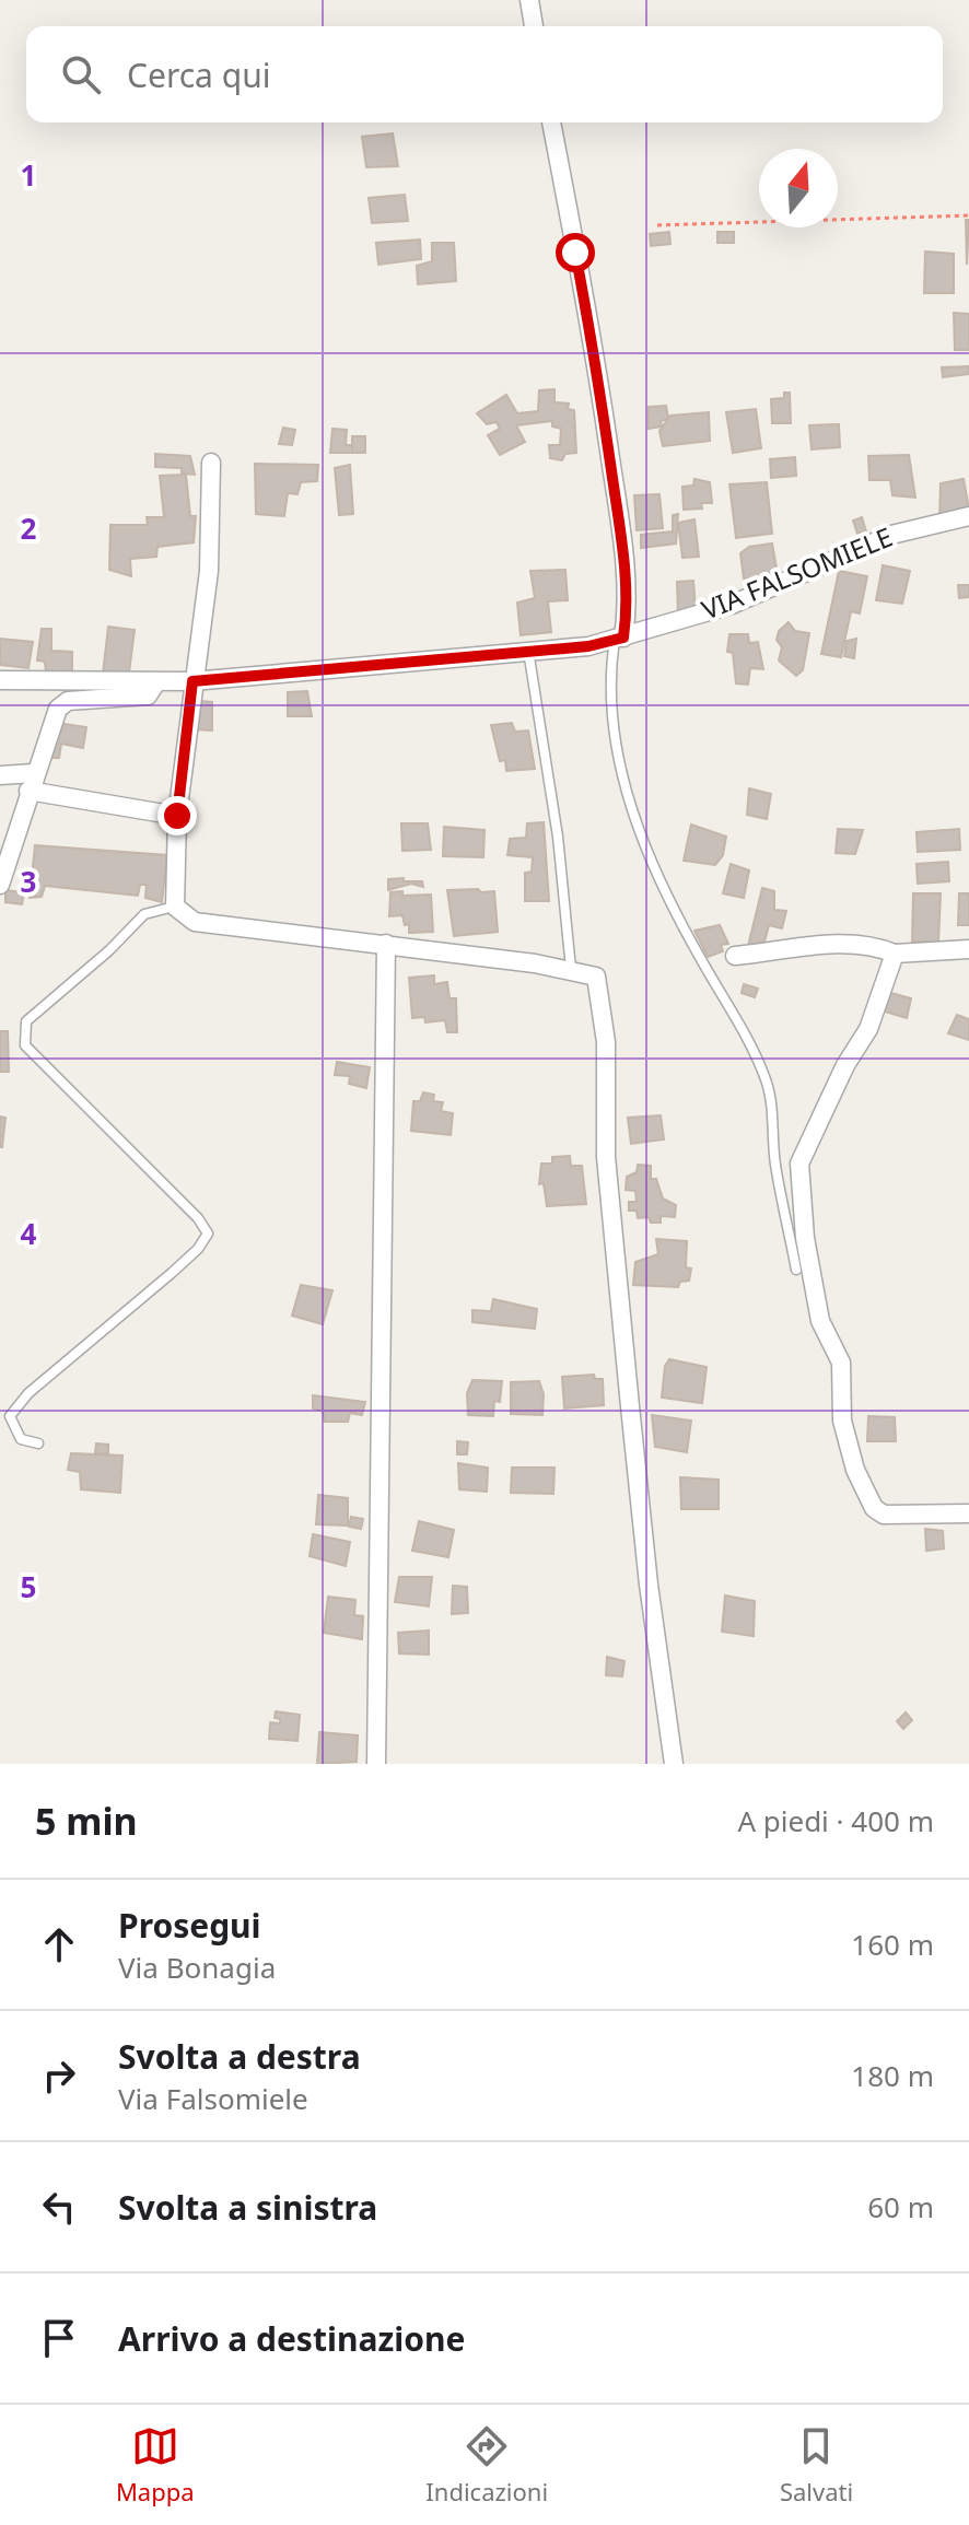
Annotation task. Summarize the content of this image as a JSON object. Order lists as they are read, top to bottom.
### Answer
{
  "streets": {
    "street": ["VIA FALSOMIELE"]
  },
  "north": "top",
  "page": {
    "search": "Cerca qui",
    "heading": ["5 min", "A piedi · 400 m"],
    "list": [
      ["Prosegui", "Via Bonagia", "160 m"],
      ["Svolta a destra", "Via Falsomiele", "180 m"],
      ["Svolta a sinistra", "60 m"],
      "Arrivo a destinazione"
    ],
    "nav": ["Mappa", "Indicazioni", "Salvati"]
  },
  "grid": {
    "rows": [
      "1",
      "2",
      "3",
      "4",
      "5"
    ]
  }
}
